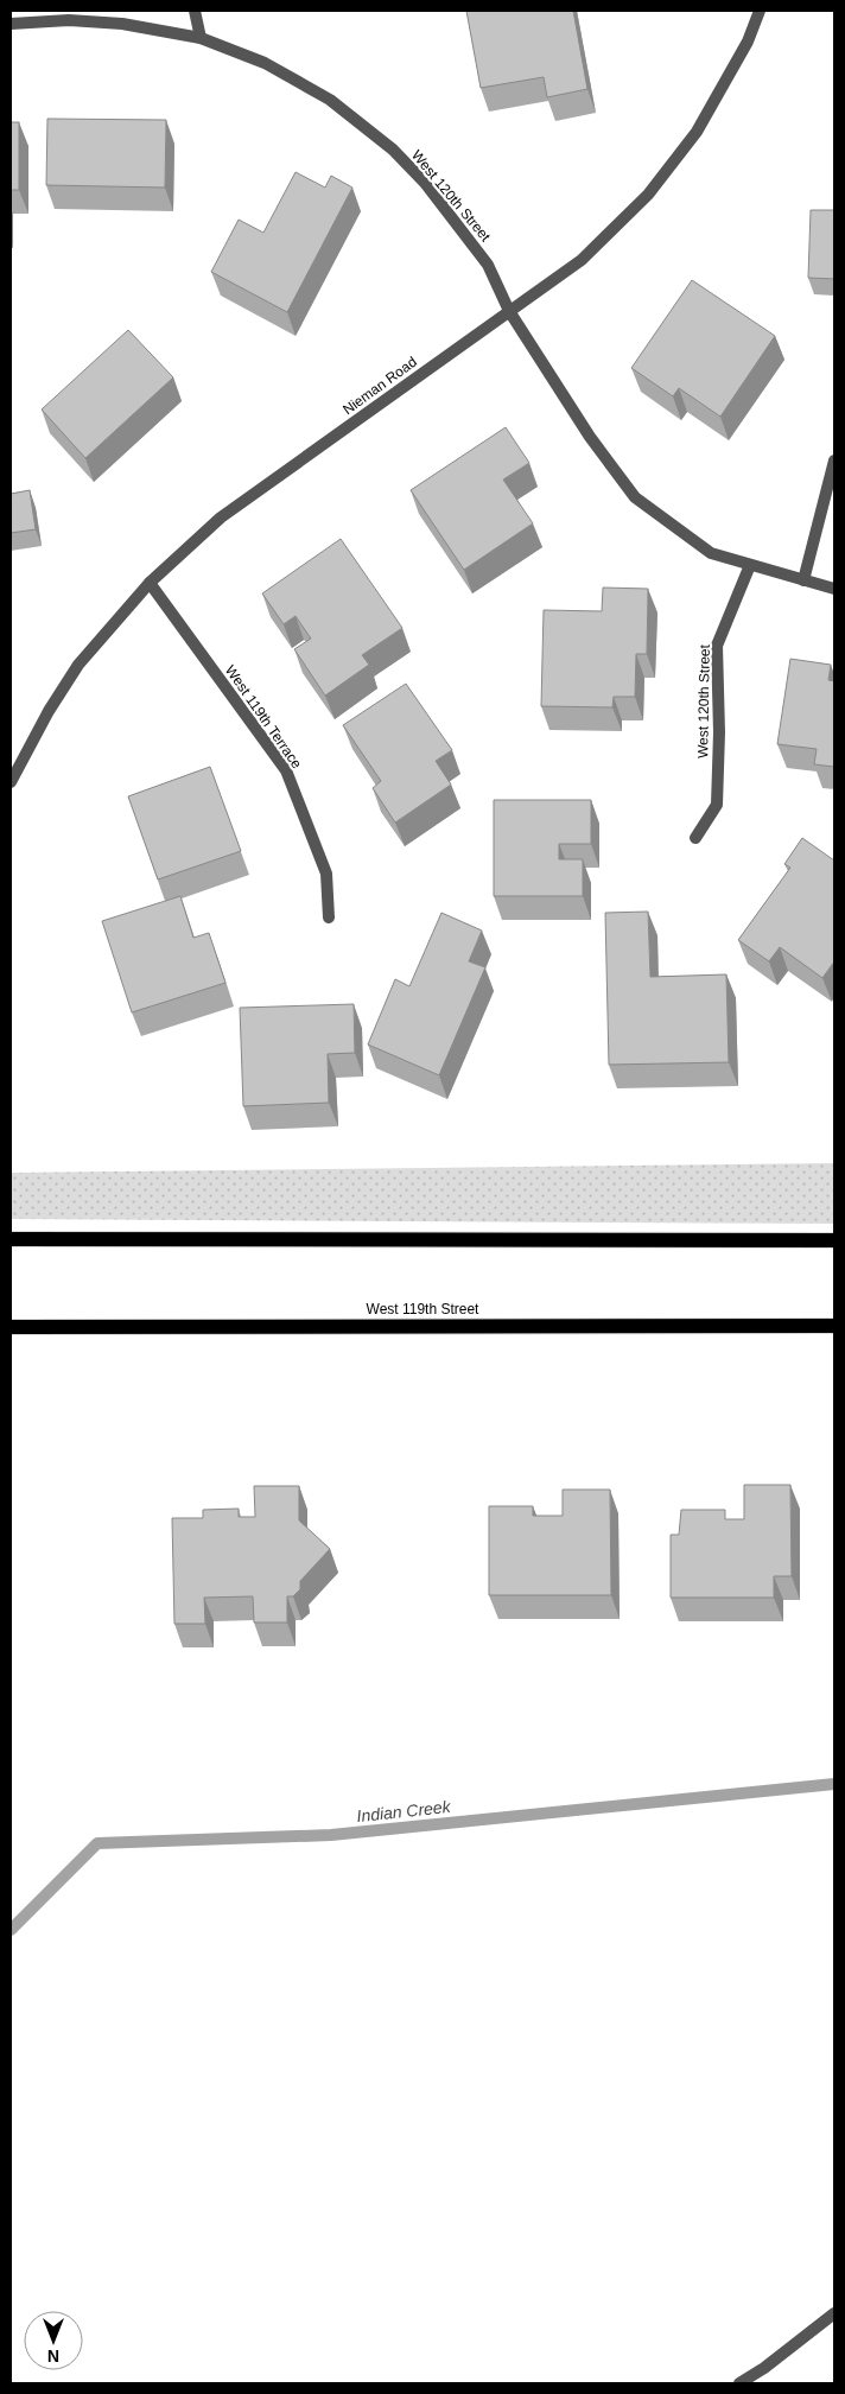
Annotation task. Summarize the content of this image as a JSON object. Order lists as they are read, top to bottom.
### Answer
{
  "streets": {
    "main road": ["West 119th Street"],
    "street": ["West 120th Street", "Nieman Road", "West 119th Terrace"]
  },
  "crossings": [
    ["West 120th Street", "Nieman Road"],
    ["Nieman Road", "West 119th Terrace"]
  ],
  "water": ["Indian Creek"],
  "north": "bottom"
}
